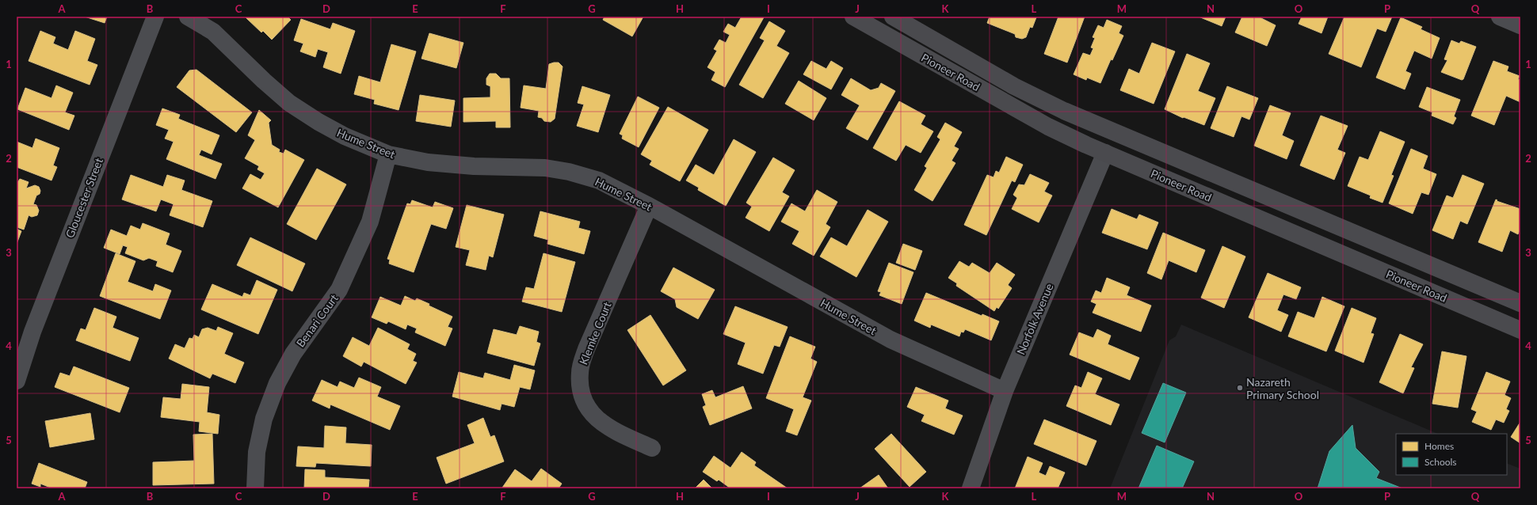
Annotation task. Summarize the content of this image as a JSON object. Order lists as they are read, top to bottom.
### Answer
{
  "streets": {
    "main road": ["Pioneer Road"],
    "street": [
      "Hume Street",
      "Gloucester Street",
      "Norfolk Avenue",
      "Benari Court",
      "Klemke Court"
    ]
  },
  "crossings": [
    ["Pioneer Road", "Norfolk Avenue"],
    ["Hume Street", "Norfolk Avenue"],
    ["Hume Street", "Benari Court"],
    ["Hume Street", "Klemke Court"]
  ],
  "places": ["Nazareth Primary School"],
  "legend": ["Homes", "Schools"],
  "grid": {
    "columns": [
      "A",
      "B",
      "C",
      "D",
      "E",
      "F",
      "G",
      "H",
      "I",
      "J",
      "K",
      "L",
      "M",
      "N",
      "O",
      "P",
      "Q"
    ],
    "rows": [
      "1",
      "2",
      "3",
      "4",
      "5"
    ]
  }
}
